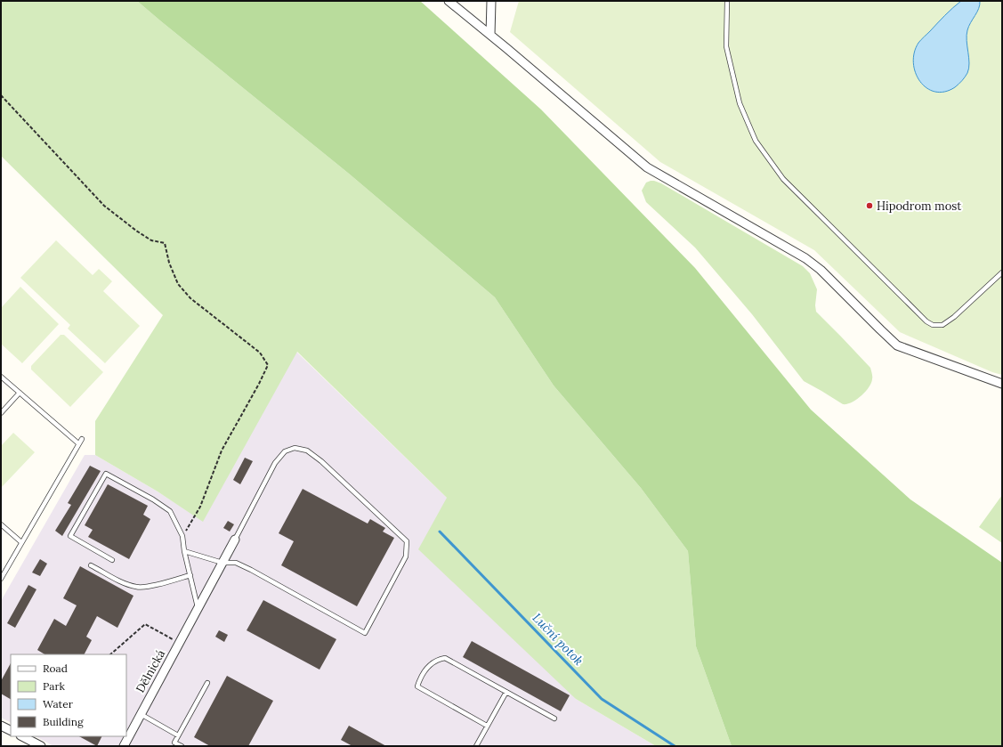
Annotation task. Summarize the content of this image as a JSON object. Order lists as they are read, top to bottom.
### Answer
{
  "streets": {
    "street": ["Dělnická"]
  },
  "water": ["Luční potok"],
  "places": ["Hipodrom most"],
  "legend": [
    "Road",
    "Park",
    "Water",
    "Building"
  ]
}
